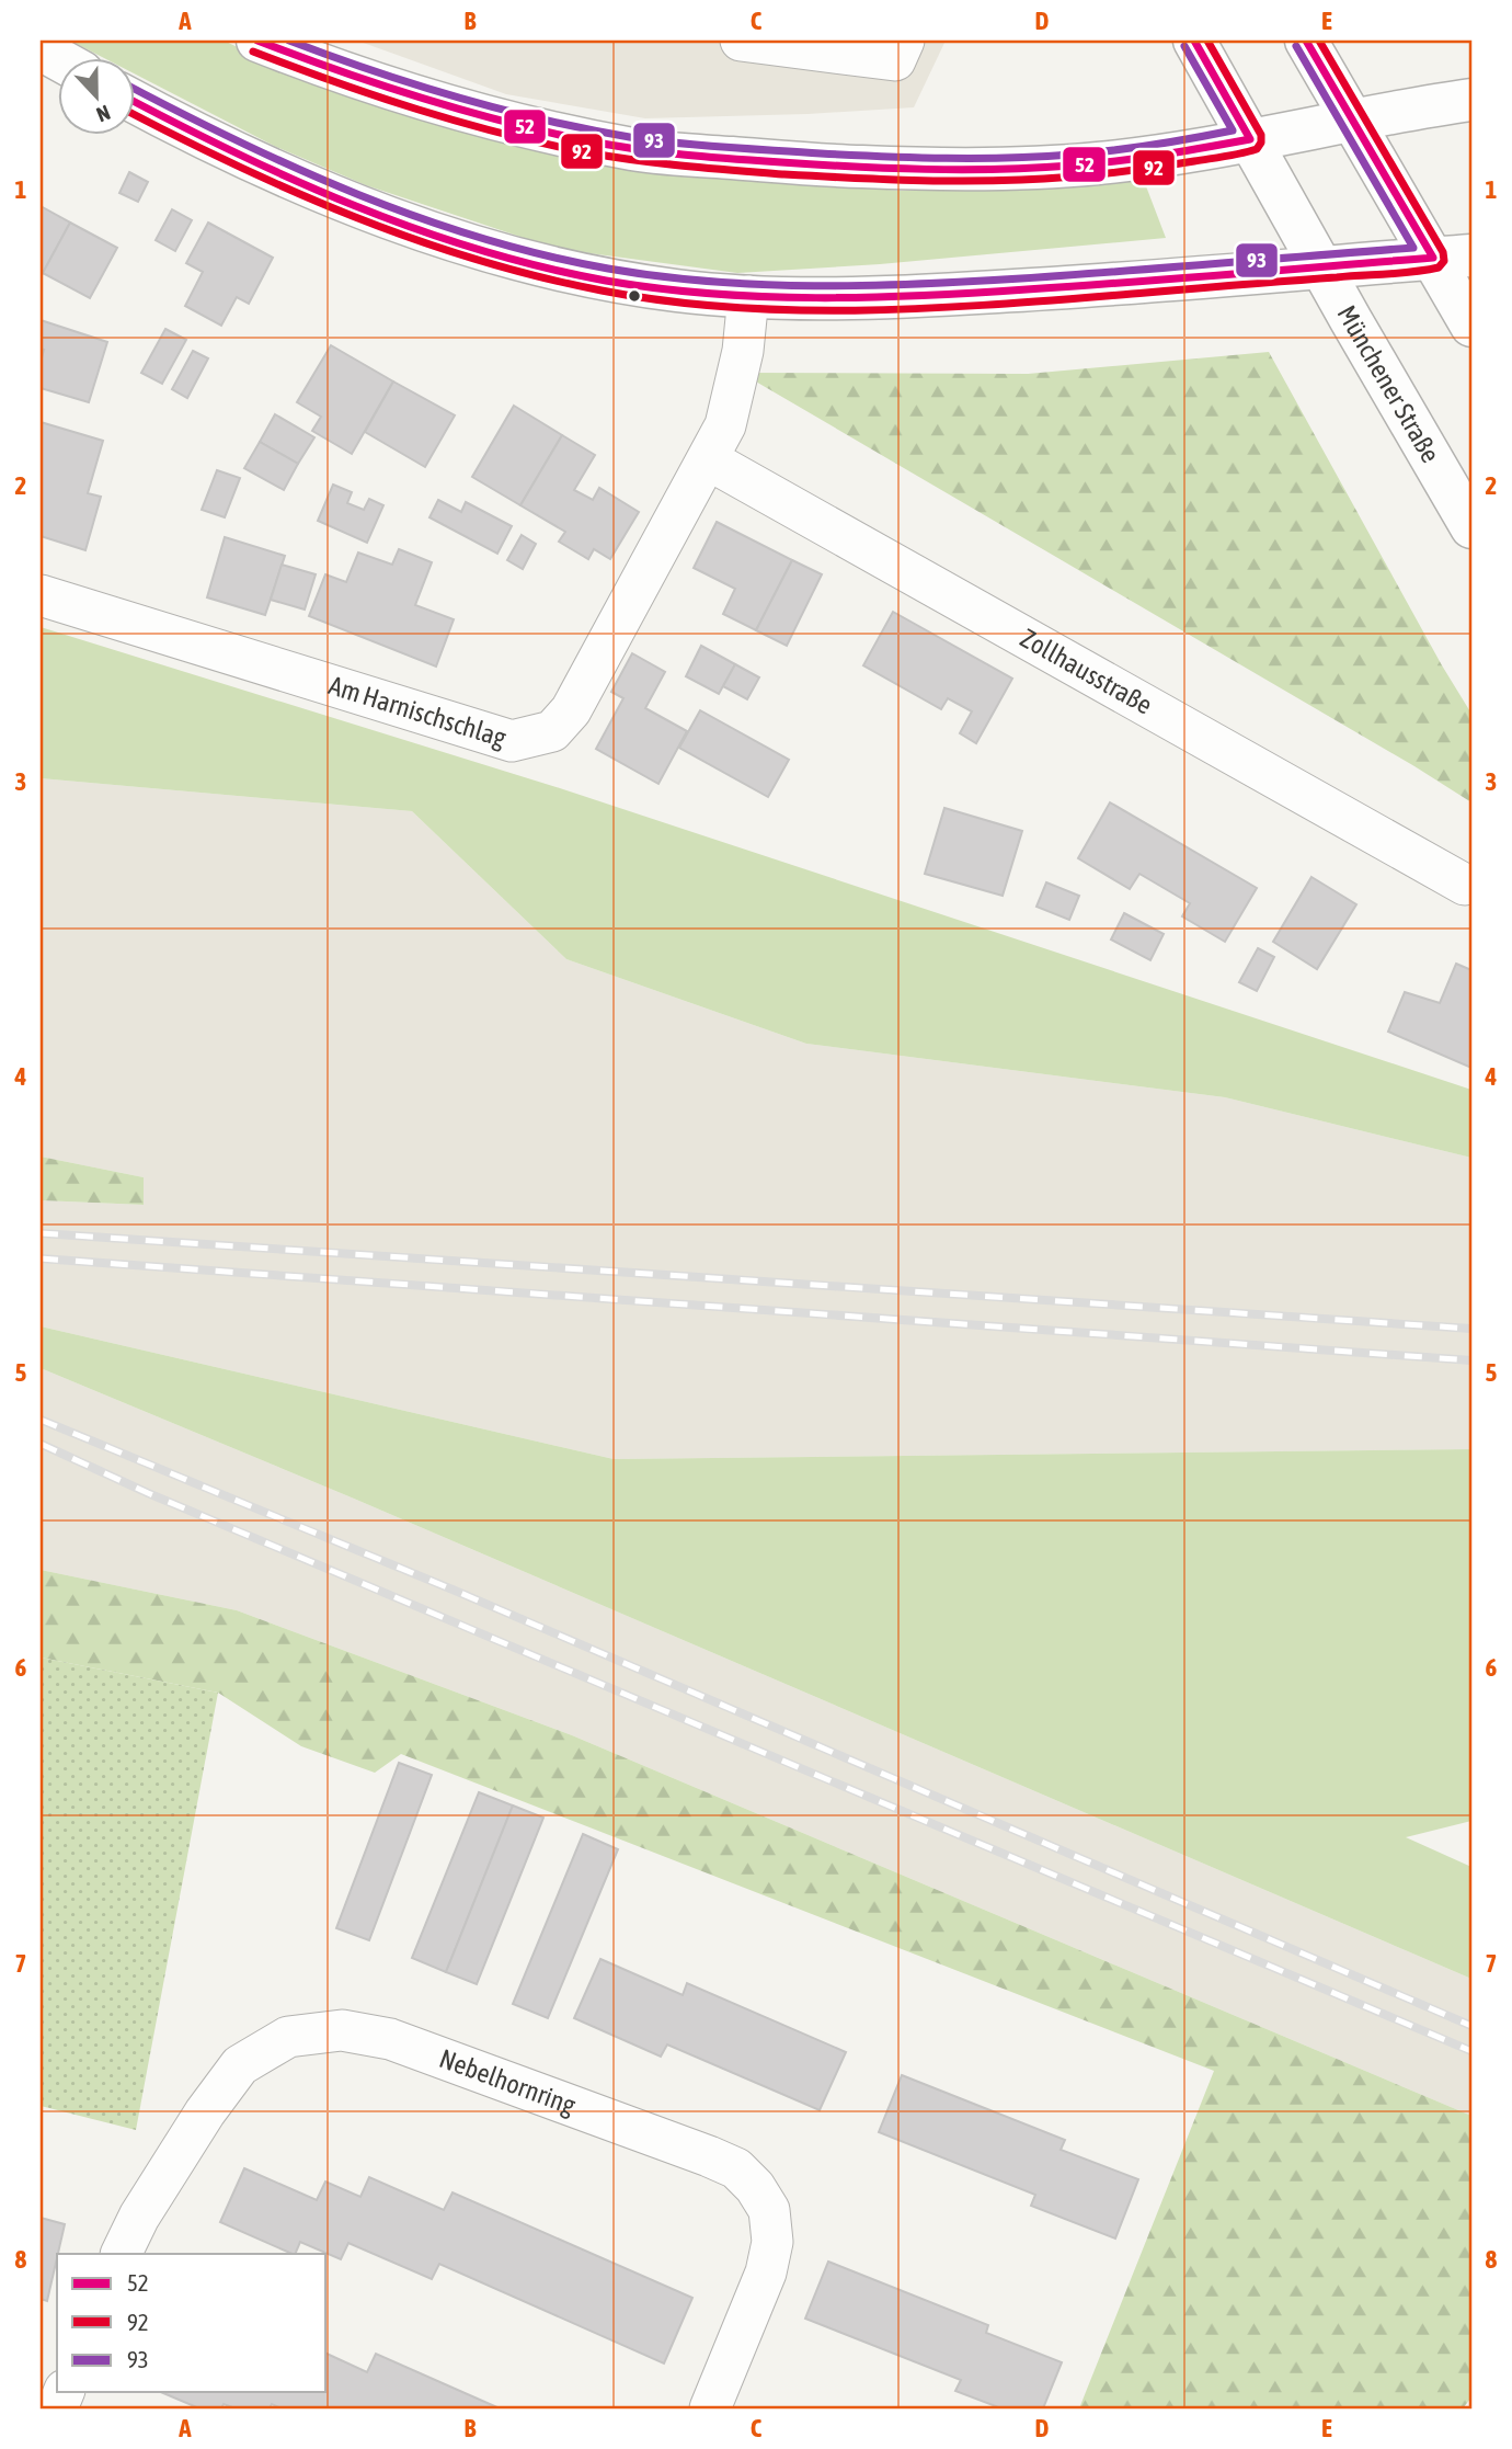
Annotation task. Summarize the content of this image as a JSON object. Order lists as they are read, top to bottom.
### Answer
{
  "streets": {
    "main road": ["Münchener Straße"],
    "street": ["Zollhausstraße", "Am Harnischschlag", "Nebelhornring"]
  },
  "crossings": [
    ["Zollhausstraße", "Am Harnischschlag"]
  ],
  "lines": ["transit line 52", "transit line 92", "transit line 93"],
  "legend": ["52", "92", "93"],
  "north": "bottom",
  "grid": {
    "columns": [
      "A",
      "B",
      "C",
      "D",
      "E"
    ],
    "rows": [
      "1",
      "2",
      "3",
      "4",
      "5",
      "6",
      "7",
      "8"
    ]
  }
}
